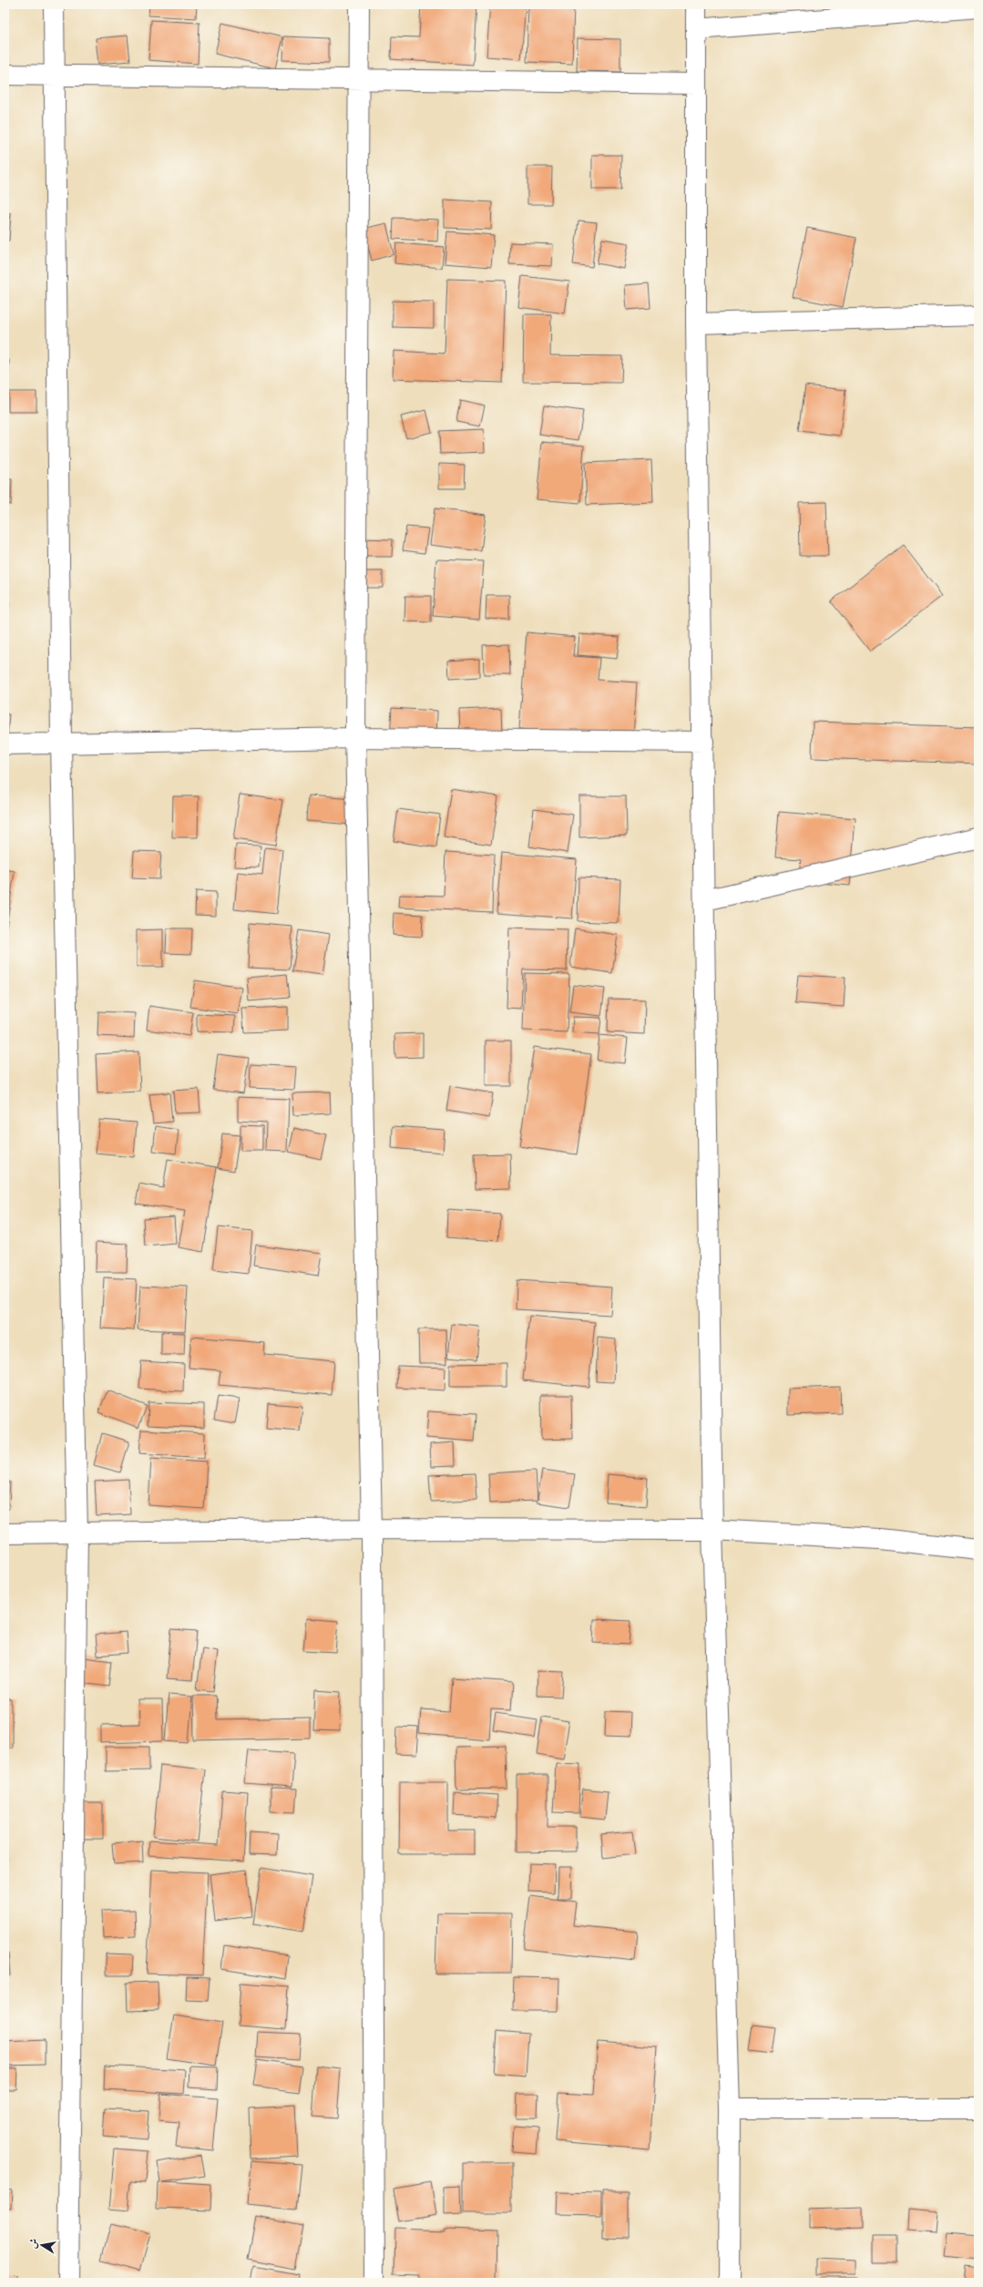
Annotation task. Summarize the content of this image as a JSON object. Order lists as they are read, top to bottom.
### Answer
{
  "north": "left"
}
